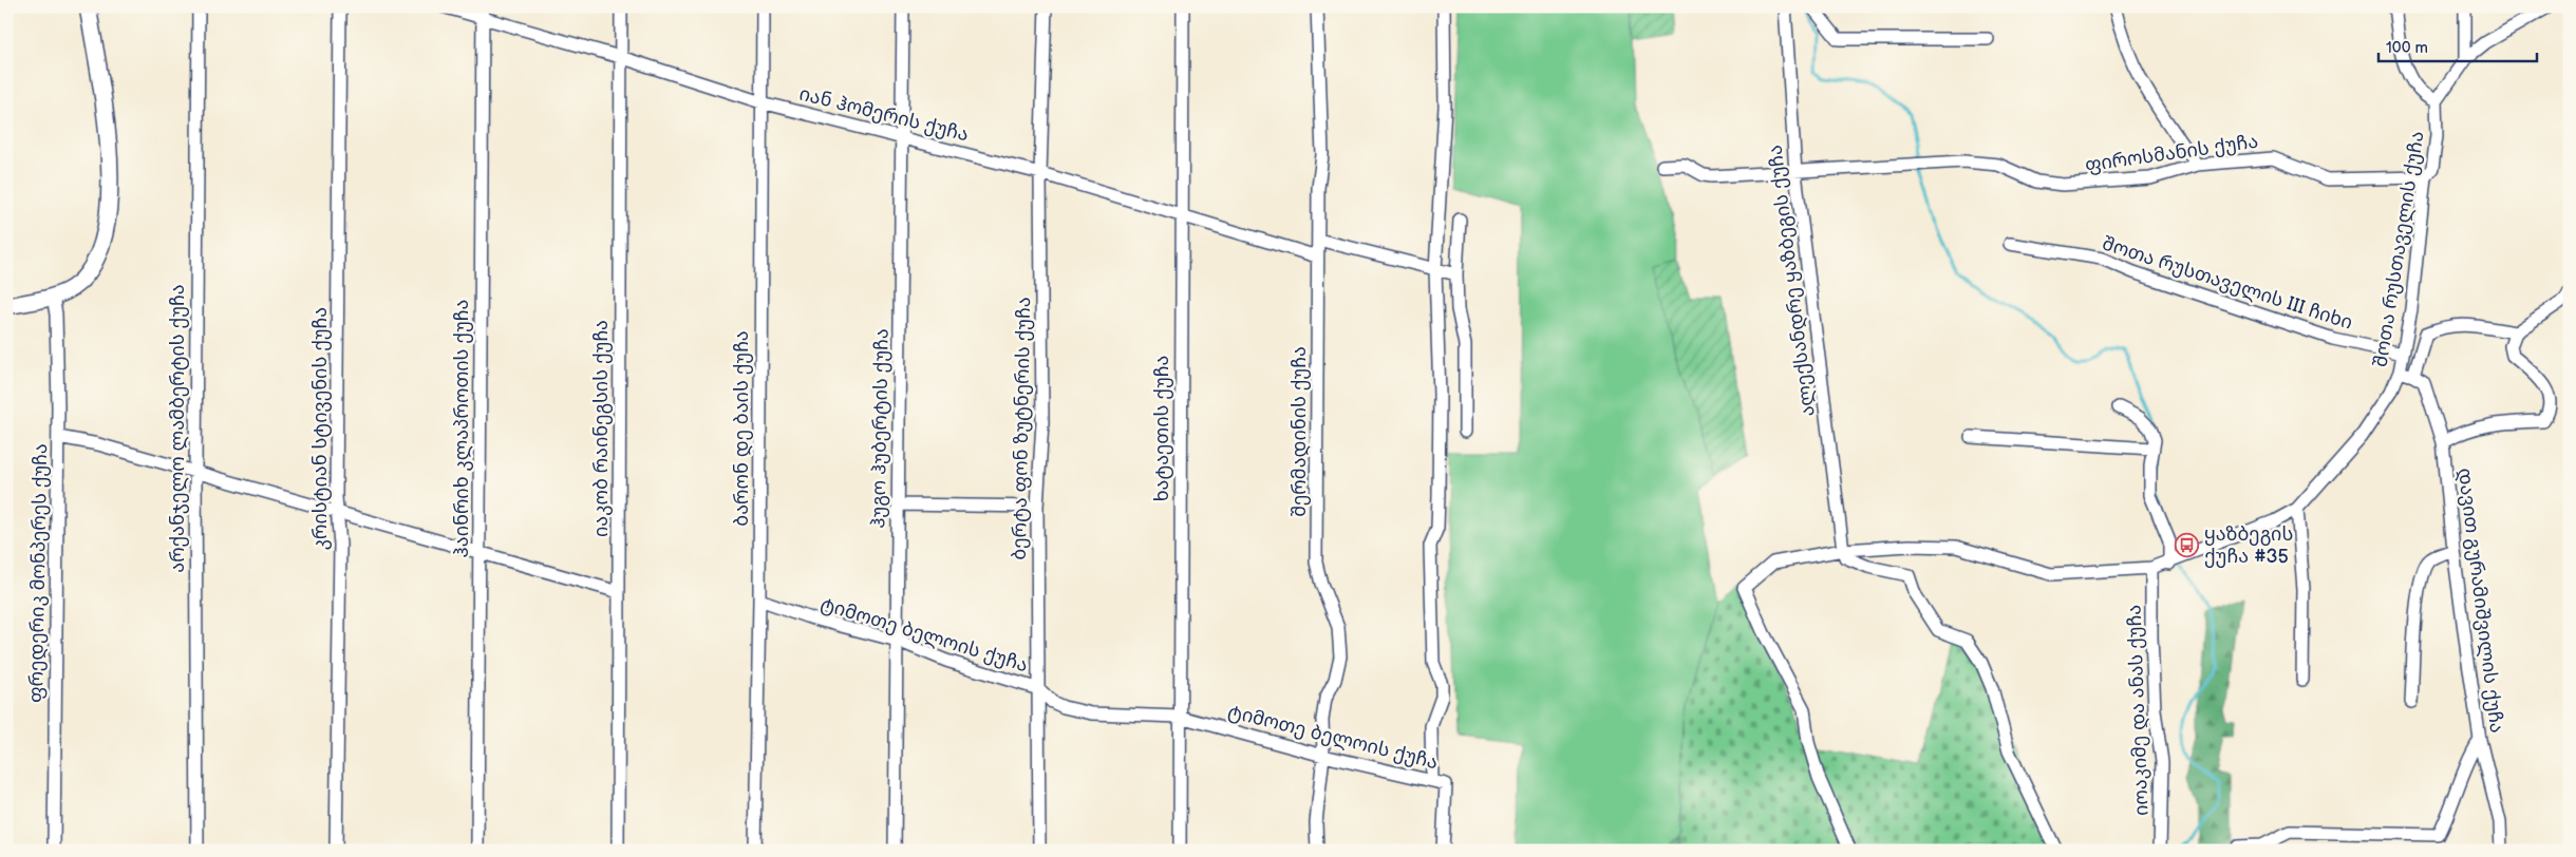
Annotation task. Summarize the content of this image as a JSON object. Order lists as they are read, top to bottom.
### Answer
{
  "streets": {
    "street": [
      "იან ჰომერის ქუჩა",
      "ფიროსმანის ქუჩა",
      "შოთა რუსთაველის ქუჩა",
      "ალექსანდრე ყაზბეგის ქუჩა",
      "შოთა რუსთაველის III ჩიხი",
      "არქანჯელო ლამბერტის ქუჩა",
      "კრისტიან სტივენის ქუჩა",
      "ჰაინრიხ კლაპროთის ქუჩა",
      "იაკობ რაინეგსის ქუჩა",
      "ბარონ დე ბაის ქუჩა",
      "ჰუგო ჰუბერტის ქუჩა",
      "ბერტა ფონ ზუტნერის ქუჩა",
      "ხატაეთის ქუჩა",
      "შერმადინის ქუჩა",
      "ფრედერიკ მონპერეს ქუჩა",
      "დავით გურამიშვილის ქუჩა",
      "ტიმოთე ბელოის ქუჩა",
      "იოაკიმე და ანას ქუჩა"
    ]
  },
  "crossings": [
    ["იან ჰომერის ქუჩა", "ჰაინრიხ კლაპროთის ქუჩა"],
    ["იან ჰომერის ქუჩა", "იაკობ რაინეგსის ქუჩა"],
    ["იან ჰომერის ქუჩა", "ბარონ დე ბაის ქუჩა"],
    ["იან ჰომერის ქუჩა", "ჰუგო ჰუბერტის ქუჩა"],
    ["იან ჰომერის ქუჩა", "ბერტა ფონ ზუტნერის ქუჩა"],
    ["იან ჰომერის ქუჩა", "ხატაეთის ქუჩა"],
    ["იან ჰომერის ქუჩა", "შერმადინის ქუჩა"],
    ["ფიროსმანის ქუჩა", "შოთა რუსთაველის ქუჩა"],
    ["ფიროსმანის ქუჩა", "ალექსანდრე ყაზბეგის ქუჩა"],
    ["შოთა რუსთაველის ქუჩა", "ალექსანდრე ყაზბეგის ქუჩა"],
    ["შოთა რუსთაველის ქუჩა", "შოთა რუსთაველის III ჩიხი"],
    ["შოთა რუსთაველის ქუჩა", "იოაკიმე და ანას ქუჩა"],
    ["ბარონ დე ბაის ქუჩა", "ტიმოთე ბელოის ქუჩა"],
    ["ჰუგო ჰუბერტის ქუჩა", "ტიმოთე ბელოის ქუჩა"],
    ["ბერტა ფონ ზუტნერის ქუჩა", "ტიმოთე ბელოის ქუჩა"],
    ["ხატაეთის ქუჩა", "ტიმოთე ბელოის ქუჩა"],
    ["შერმადინის ქუჩა", "ტიმოთე ბელოის ქუჩა"]
  ],
  "places": {
    "bus stop": ["ყაზბეგის ქუჩა #35"]
  },
  "scale_bar": "100 m"
}
